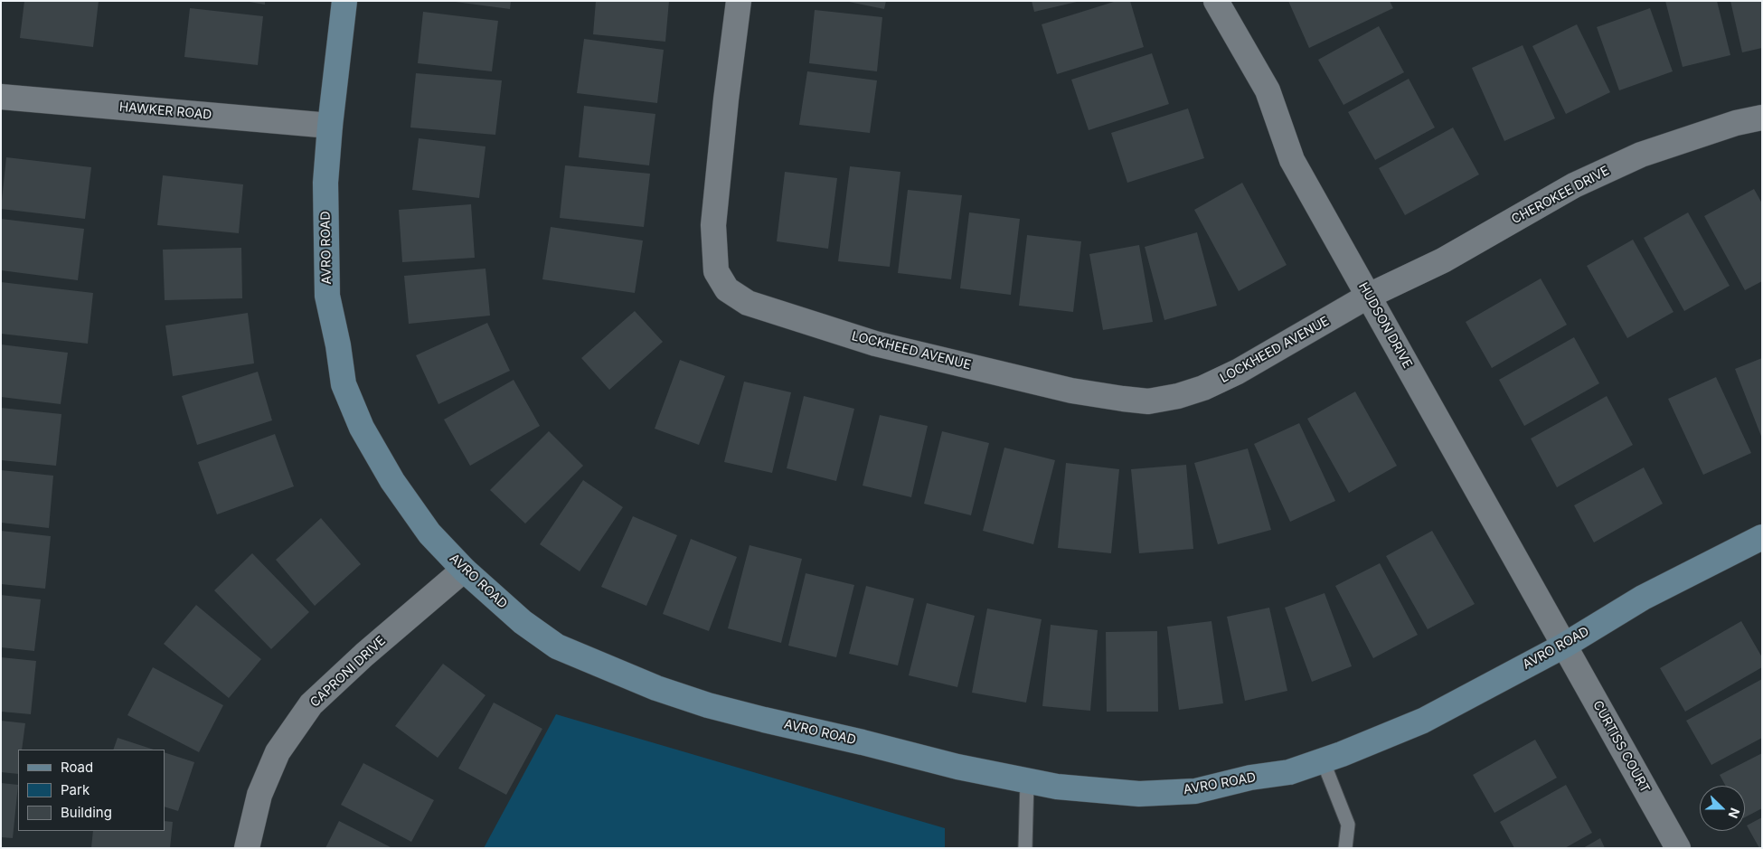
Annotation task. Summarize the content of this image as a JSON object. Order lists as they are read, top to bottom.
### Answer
{
  "streets": {
    "street": [
      "HAWKER ROAD",
      "CHEROKEE DRIVE",
      "AVRO ROAD",
      "HUDSON DRIVE",
      "LOCKHEED AVENUE",
      "CAPRONI DRIVE",
      "CURTISS COURT"
    ]
  },
  "crossings": [
    ["HAWKER ROAD", "AVRO ROAD"],
    ["CHEROKEE DRIVE", "HUDSON DRIVE"],
    ["CHEROKEE DRIVE", "LOCKHEED AVENUE"],
    ["AVRO ROAD", "HUDSON DRIVE"],
    ["AVRO ROAD", "CAPRONI DRIVE"],
    ["AVRO ROAD", "CURTISS COURT"],
    ["HUDSON DRIVE", "LOCKHEED AVENUE"],
    ["HUDSON DRIVE", "CURTISS COURT"]
  ],
  "legend": ["Road", "Park", "Building"],
  "north": "right"
}
